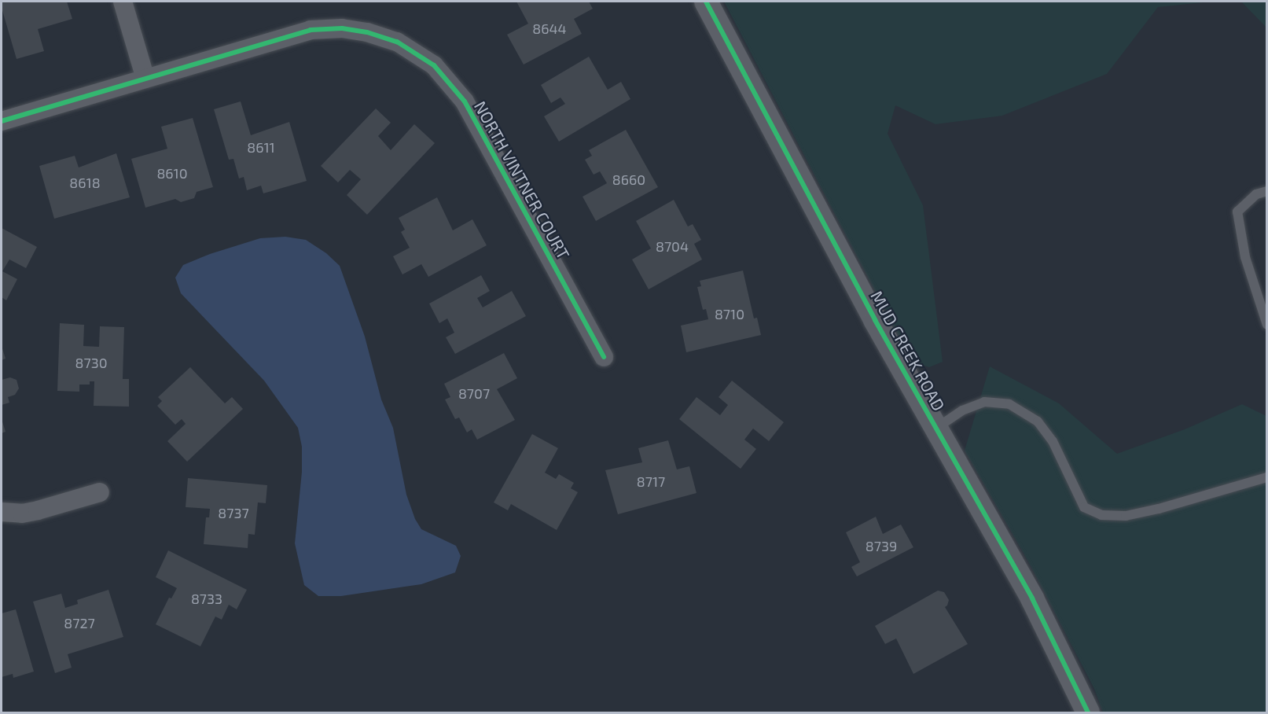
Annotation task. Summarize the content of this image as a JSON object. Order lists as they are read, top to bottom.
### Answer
{
  "streets": {
    "street": ["NORTH VINTNER COURT", "MUD CREEK ROAD"]
  },
  "house_numbers": [
    "8644",
    "8611",
    "8610",
    "8660",
    "8618",
    "8704",
    "8710",
    "8730",
    "8707",
    "8717",
    "8737",
    "8739",
    "8733",
    "8727"
  ]
}
